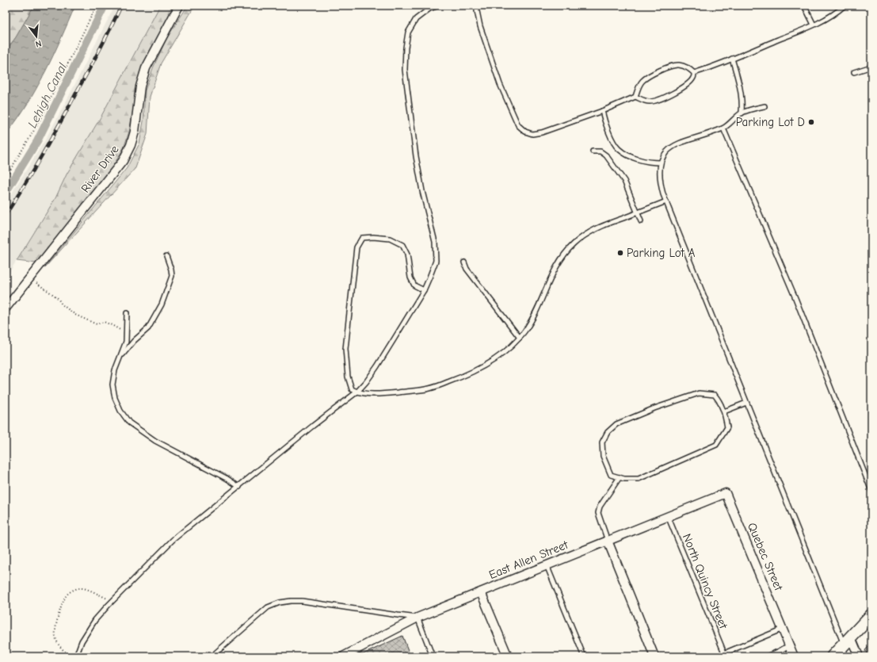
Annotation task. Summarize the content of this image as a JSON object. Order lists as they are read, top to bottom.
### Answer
{
  "streets": {
    "street": ["River Drive", "Quebec Street", "East Allen Street"],
    "lane": ["North Quincy Street"]
  },
  "crossings": [
    ["Quebec Street", "East Allen Street"],
    ["East Allen Street", "North Quincy Street"]
  ],
  "water": ["Lehigh Canal"],
  "places": ["Parking Lot D", "Parking Lot A"],
  "north": "bottom"
}
